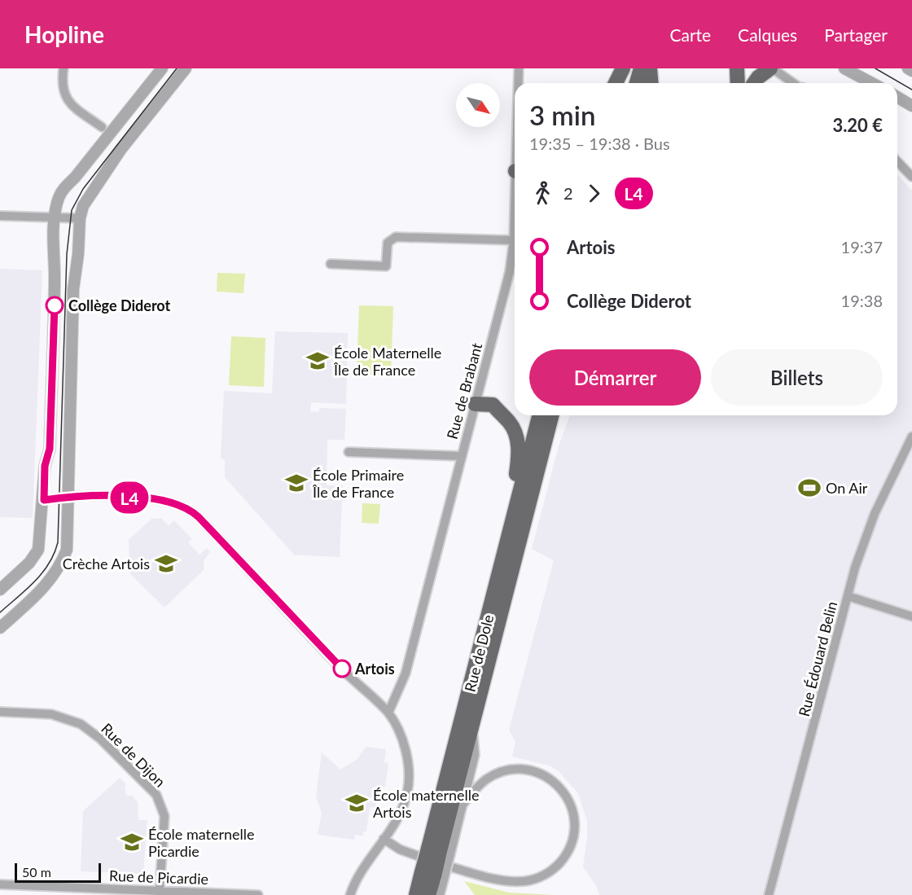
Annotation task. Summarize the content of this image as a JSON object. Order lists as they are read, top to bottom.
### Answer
{
  "streets": {
    "main road": ["Rue de Dole"],
    "street": [
      "Rue de Brabant",
      "Rue Édouard Belin",
      "Rue de Dijon",
      "Rue de Picardie"
    ]
  },
  "crossings": [
    ["Rue de Dijon", "Rue de Picardie"]
  ],
  "places": {
    "other": ["Collège Diderot", "Artois"],
    "school or university": [
      "École Maternelle Île de France",
      "École Primaire Île de France",
      "Crèche Artois",
      "École maternelle Artois",
      "École maternelle Picardie"
    ],
    "sports": ["On Air"]
  },
  "lines": ["bus line L4"],
  "scale_bar": "50 m",
  "north": "bottom right",
  "page": {
    "header": "Hopline",
    "nav": ["Carte", "Calques", "Partager"],
    "on_map": "L4",
    "heading": ["3 min", "19:35 – 19:38 · Bus", "3.20 €"],
    "legs": ["2", "L4"],
    "list": [
      {
        "name": "Artois",
        "value": "19:37"
      },
      {
        "name": "Collège Diderot",
        "value": "19:38"
      }
    ],
    "buttons": ["Démarrer", "Billets"],
    "scale": "50 m"
  }
}
